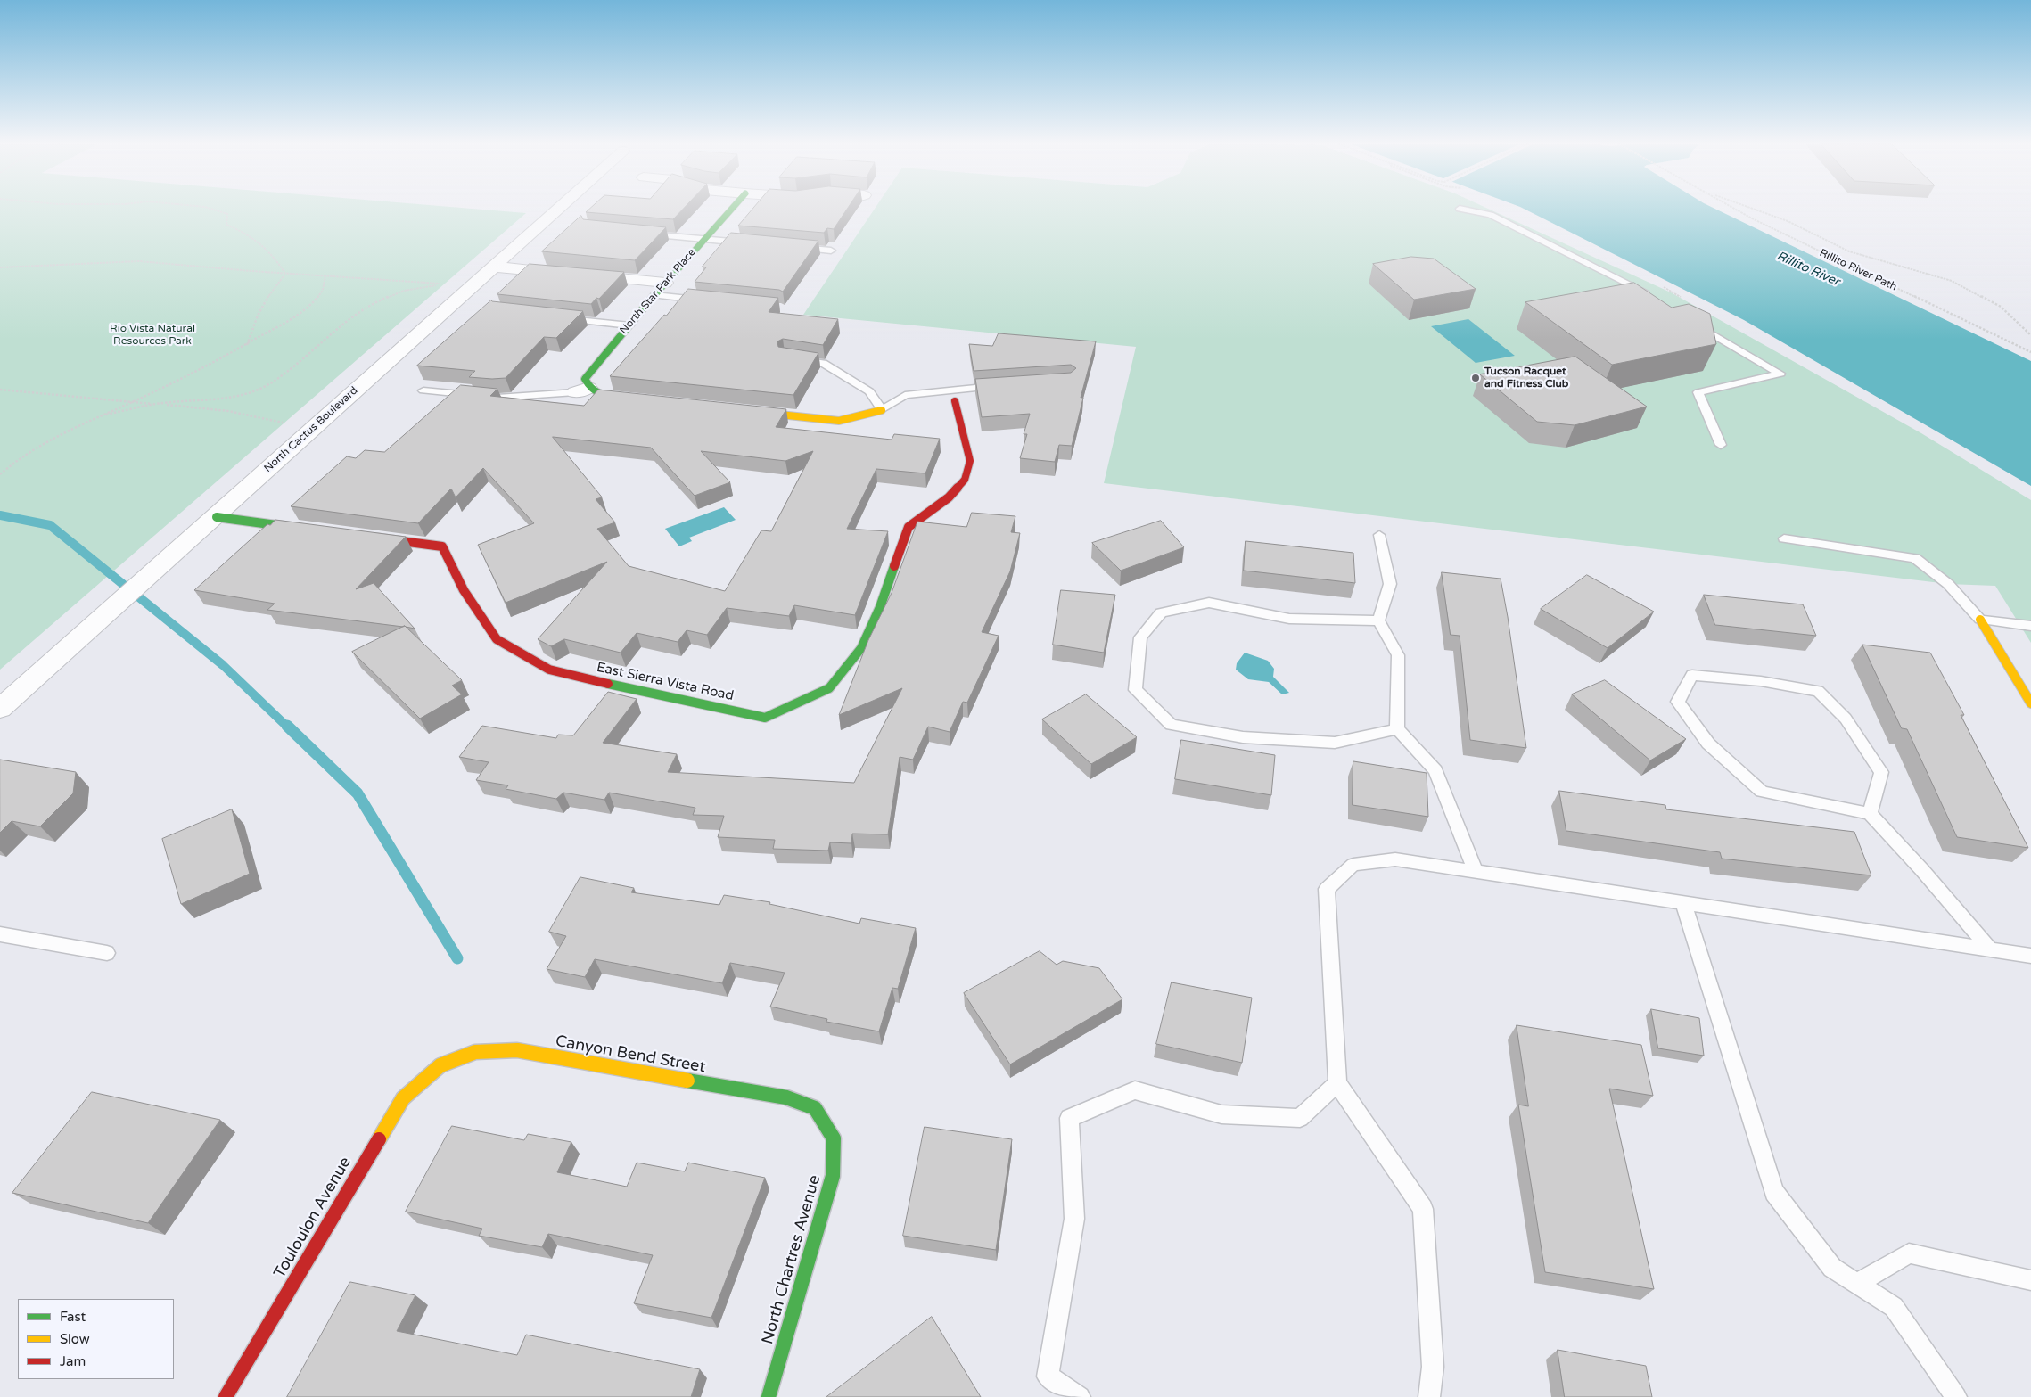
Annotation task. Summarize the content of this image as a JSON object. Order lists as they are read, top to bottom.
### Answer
{
  "streets": {
    "street": [
      "North Star Park Place",
      "North Cactus Boulevard",
      "East Sierra Vista Road",
      "Canyon Bend Street",
      "Touloulon Avenue",
      "North Chartres Avenue"
    ],
    "path": ["Rillito River Path"]
  },
  "crossings": [
    ["Canyon Bend Street", "Touloulon Avenue"],
    ["Canyon Bend Street", "North Chartres Avenue"]
  ],
  "water": ["Rillito River"],
  "parks": ["Rio Vista Natural Resources Park"],
  "places": ["Tucson Racquet and Fitness Club"],
  "legend": ["Fast", "Slow", "Jam"]
}
